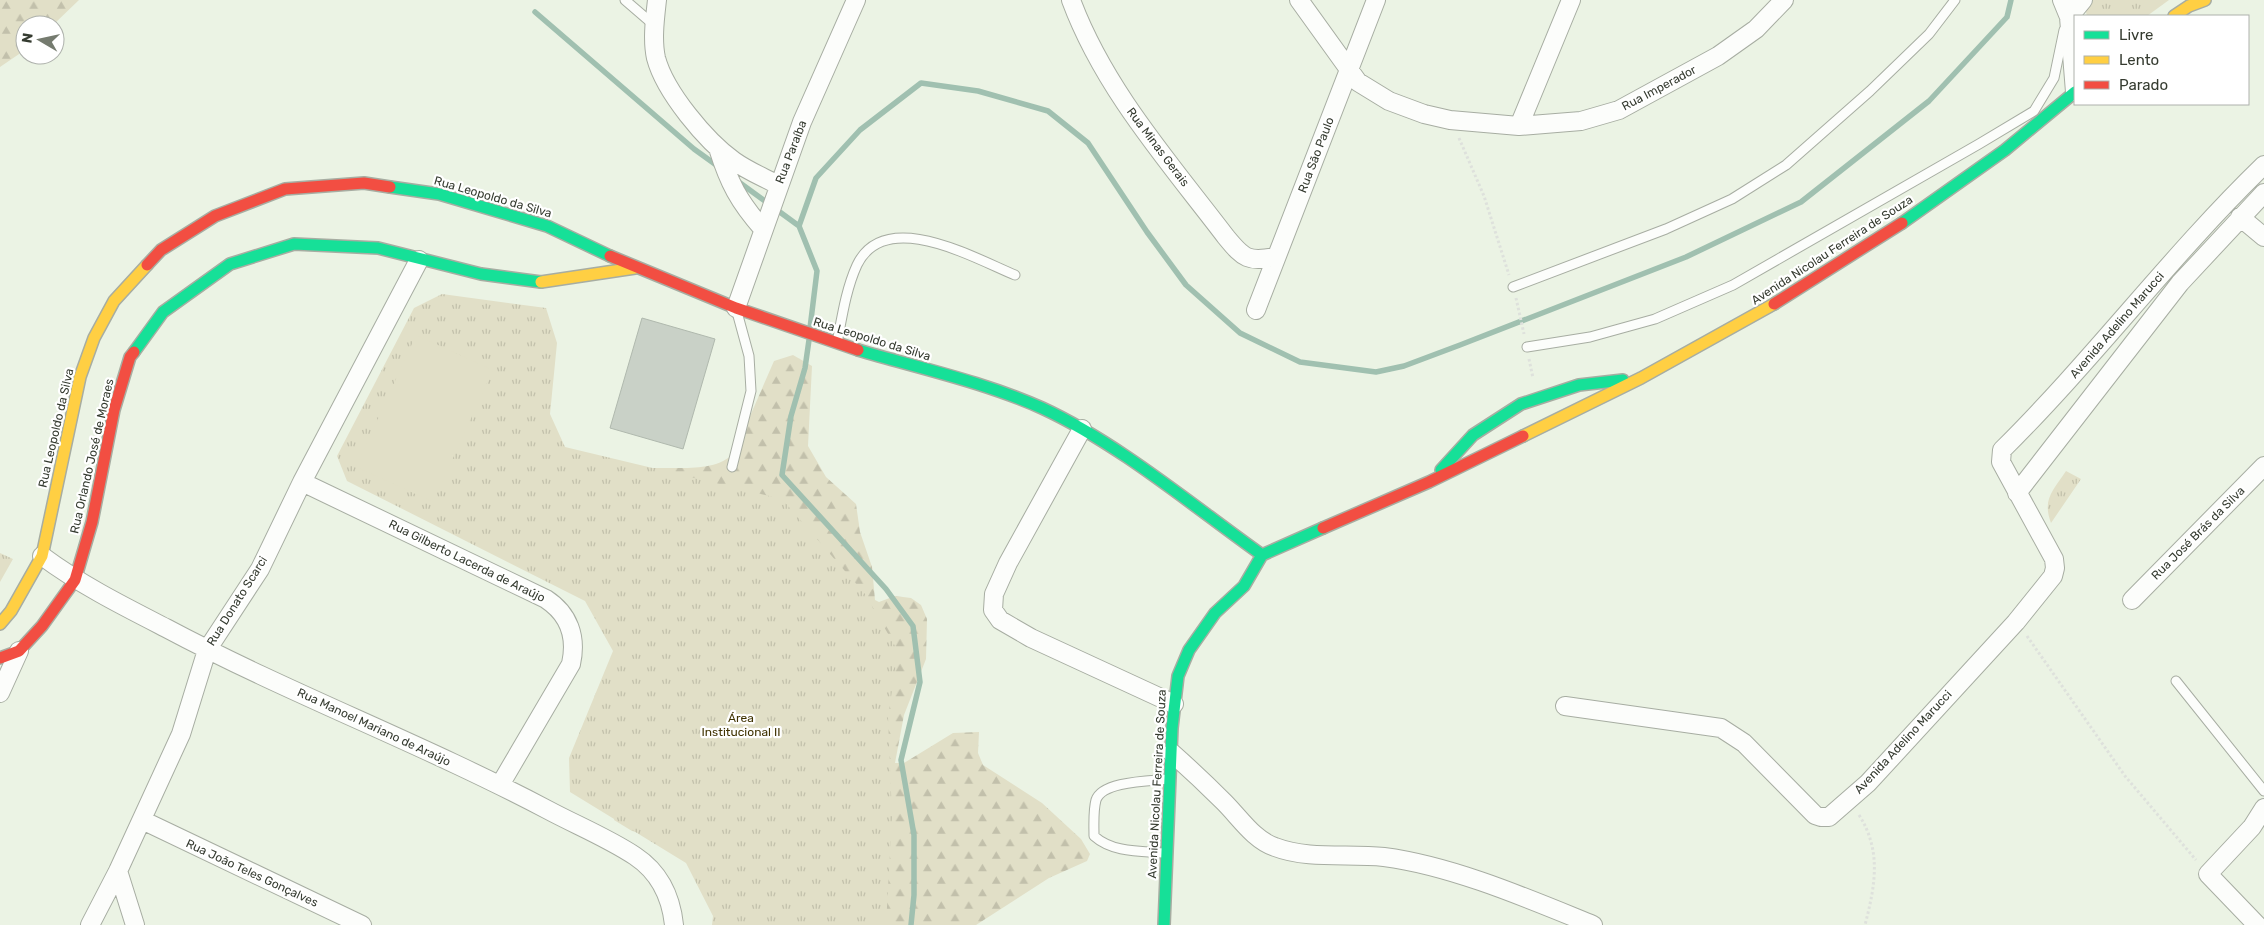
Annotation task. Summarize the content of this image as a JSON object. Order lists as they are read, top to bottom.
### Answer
{
  "streets": {
    "street": [
      "Rua Imperador",
      "Rua Minas Gerais",
      "Rua Paraíba",
      "Rua São Paulo",
      "Rua Leopoldo da Silva",
      "Avenida Nicolau Ferreira de Souza",
      "Avenida Adelino Marucci",
      "Rua Orlando José de Moraes",
      "Rua José Brás da Silva",
      "Rua Gilberto Lacerda de Araújo",
      "Rua Donato Scarci",
      "Rua Manoel Mariano de Araújo",
      "Rua João Teles Gonçalves"
    ]
  },
  "crossings": [
    ["Rua Imperador", "Rua São Paulo"],
    ["Rua Minas Gerais", "Rua São Paulo"],
    ["Rua Paraíba", "Rua Leopoldo da Silva"],
    ["Rua Leopoldo da Silva", "Avenida Nicolau Ferreira de Souza"],
    ["Rua Leopoldo da Silva", "Rua Orlando José de Moraes"],
    ["Rua Leopoldo da Silva", "Rua Manoel Mariano de Araújo"],
    ["Rua Orlando José de Moraes", "Rua Donato Scarci"],
    ["Rua Orlando José de Moraes", "Rua Manoel Mariano de Araújo"],
    ["Rua Gilberto Lacerda de Araújo", "Rua Donato Scarci"],
    ["Rua Gilberto Lacerda de Araújo", "Rua Manoel Mariano de Araújo"],
    ["Rua Donato Scarci", "Rua Manoel Mariano de Araújo"],
    ["Rua Donato Scarci", "Rua João Teles Gonçalves"]
  ],
  "parks": ["Área Institucional II"],
  "legend": ["Livre", "Lento", "Parado"],
  "north": "left"
}
